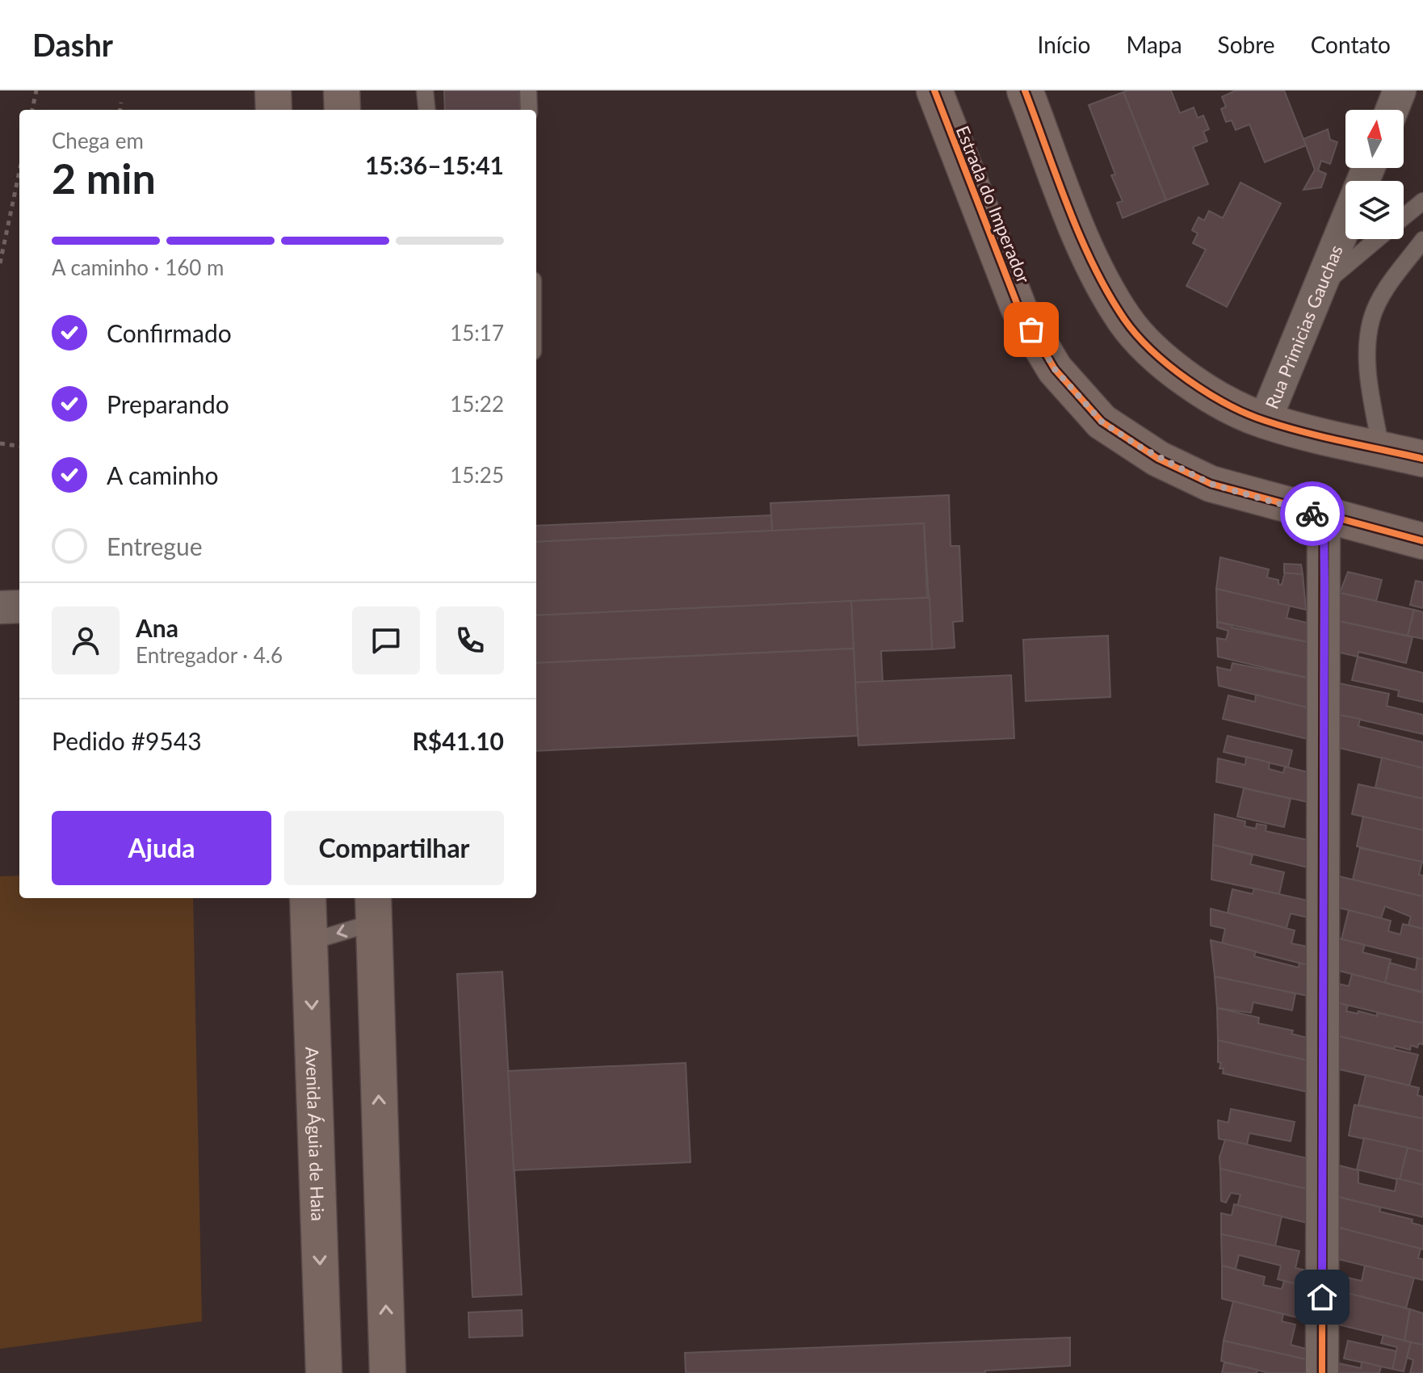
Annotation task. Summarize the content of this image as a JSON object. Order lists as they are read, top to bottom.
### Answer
{
  "streets": {
    "main road": ["Estrada do Imperador", "Avenida Águia de Haia"],
    "street": ["Rua Primicias Gauchas"]
  },
  "north": "top",
  "page": {
    "header": "Dashr",
    "nav": [
      "Início",
      "Mapa",
      "Sobre",
      "Contato"
    ],
    "heading": ["2 min", "Chega em", "15:36–15:41"],
    "panel": [
      "Ana",
      "Entregador · 4.6",
      "Pedido #9543",
      "R$41.10"
    ],
    "bar": "A caminho · 160 m",
    "list": [
      ["Confirmado", "15:17"],
      ["Preparando", "15:22"],
      ["A caminho", "15:25"],
      "Entregue"
    ],
    "buttons": ["Ajuda", "Compartilhar"]
  }
}
